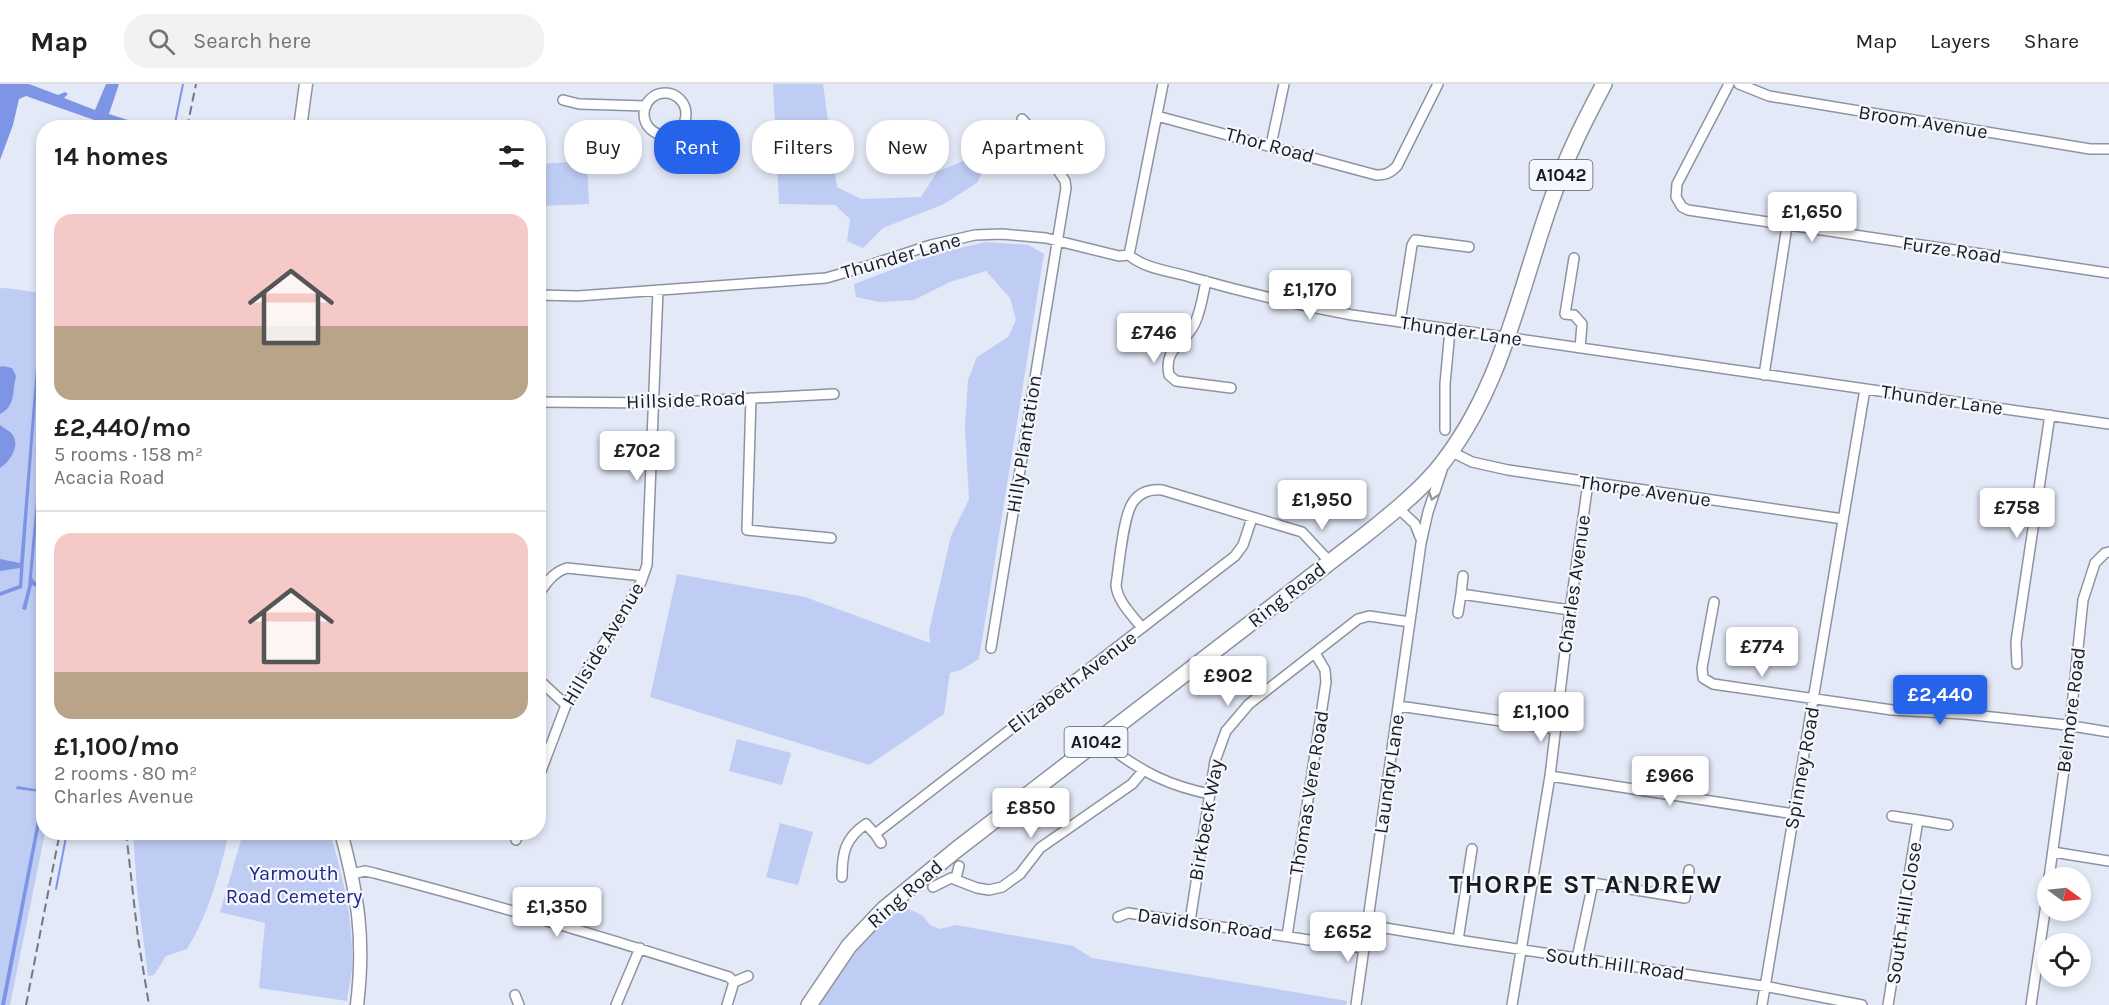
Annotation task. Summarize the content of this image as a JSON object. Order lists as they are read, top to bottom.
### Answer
{
  "streets": {
    "highway": ["A1042", "Ring Road"],
    "street": [
      "Broom Avenue",
      "Thor Road",
      "Furze Road",
      "Thunder Lane",
      "Hillside Road",
      "Hilly Plantation",
      "Thorpe Avenue",
      "Charles Avenue",
      "Hillside Avenue",
      "Elizabeth Avenue",
      "Belmore Road",
      "Spinney Road",
      "Laundry Lane",
      "Thomas Vere Road",
      "Birkbeck Way",
      "South Hill Close",
      "Davidson Road",
      "South Hill Road"
    ]
  },
  "crossings": [
    ["A1042", "Thunder Lane"],
    ["A1042", "Ring Road"],
    ["Thunder Lane", "Hilly Plantation"],
    ["Thunder Lane", "Ring Road"],
    ["Thunder Lane", "Hillside Avenue"],
    ["Thunder Lane", "Spinney Road"],
    ["Hillside Road", "Hillside Avenue"],
    ["Thorpe Avenue", "Charles Avenue"],
    ["Thorpe Avenue", "Ring Road"],
    ["Thorpe Avenue", "Spinney Road"],
    ["Thorpe Avenue", "Laundry Lane"],
    ["Charles Avenue", "South Hill Road"],
    ["Ring Road", "Laundry Lane"],
    ["Spinney Road", "South Hill Road"],
    ["Laundry Lane", "Birkbeck Way"],
    ["Laundry Lane", "Davidson Road"],
    ["Laundry Lane", "South Hill Road"],
    ["Thomas Vere Road", "Birkbeck Way"],
    ["Thomas Vere Road", "Davidson Road"],
    ["Birkbeck Way", "Davidson Road"]
  ],
  "districts": ["THORPE ST ANDREW"],
  "parks": ["Yarmouth Road Cemetery"],
  "north": "right",
  "page": {
    "header": "Map",
    "search": "Search here",
    "nav": ["Map", "Layers", "Share"],
    "chip": [
      "Buy",
      "Rent",
      "Filters",
      "New",
      "Apartment"
    ],
    "heading": "14 homes",
    "price": [
      "£1,650",
      "£1,170",
      "£746",
      "£702",
      "£1,950",
      "£758",
      "£774",
      "£902",
      "£2,440",
      "£1,100",
      "£966",
      "£850",
      "£1,350",
      "£652"
    ],
    "list": [
      {
        "name": "£2,440/mo",
        "note": "5 rooms · 158 m² · Acacia Road"
      },
      {
        "name": "£1,100/mo",
        "note": "2 rooms · 80 m² · Charles Avenue"
      }
    ]
  }
}
